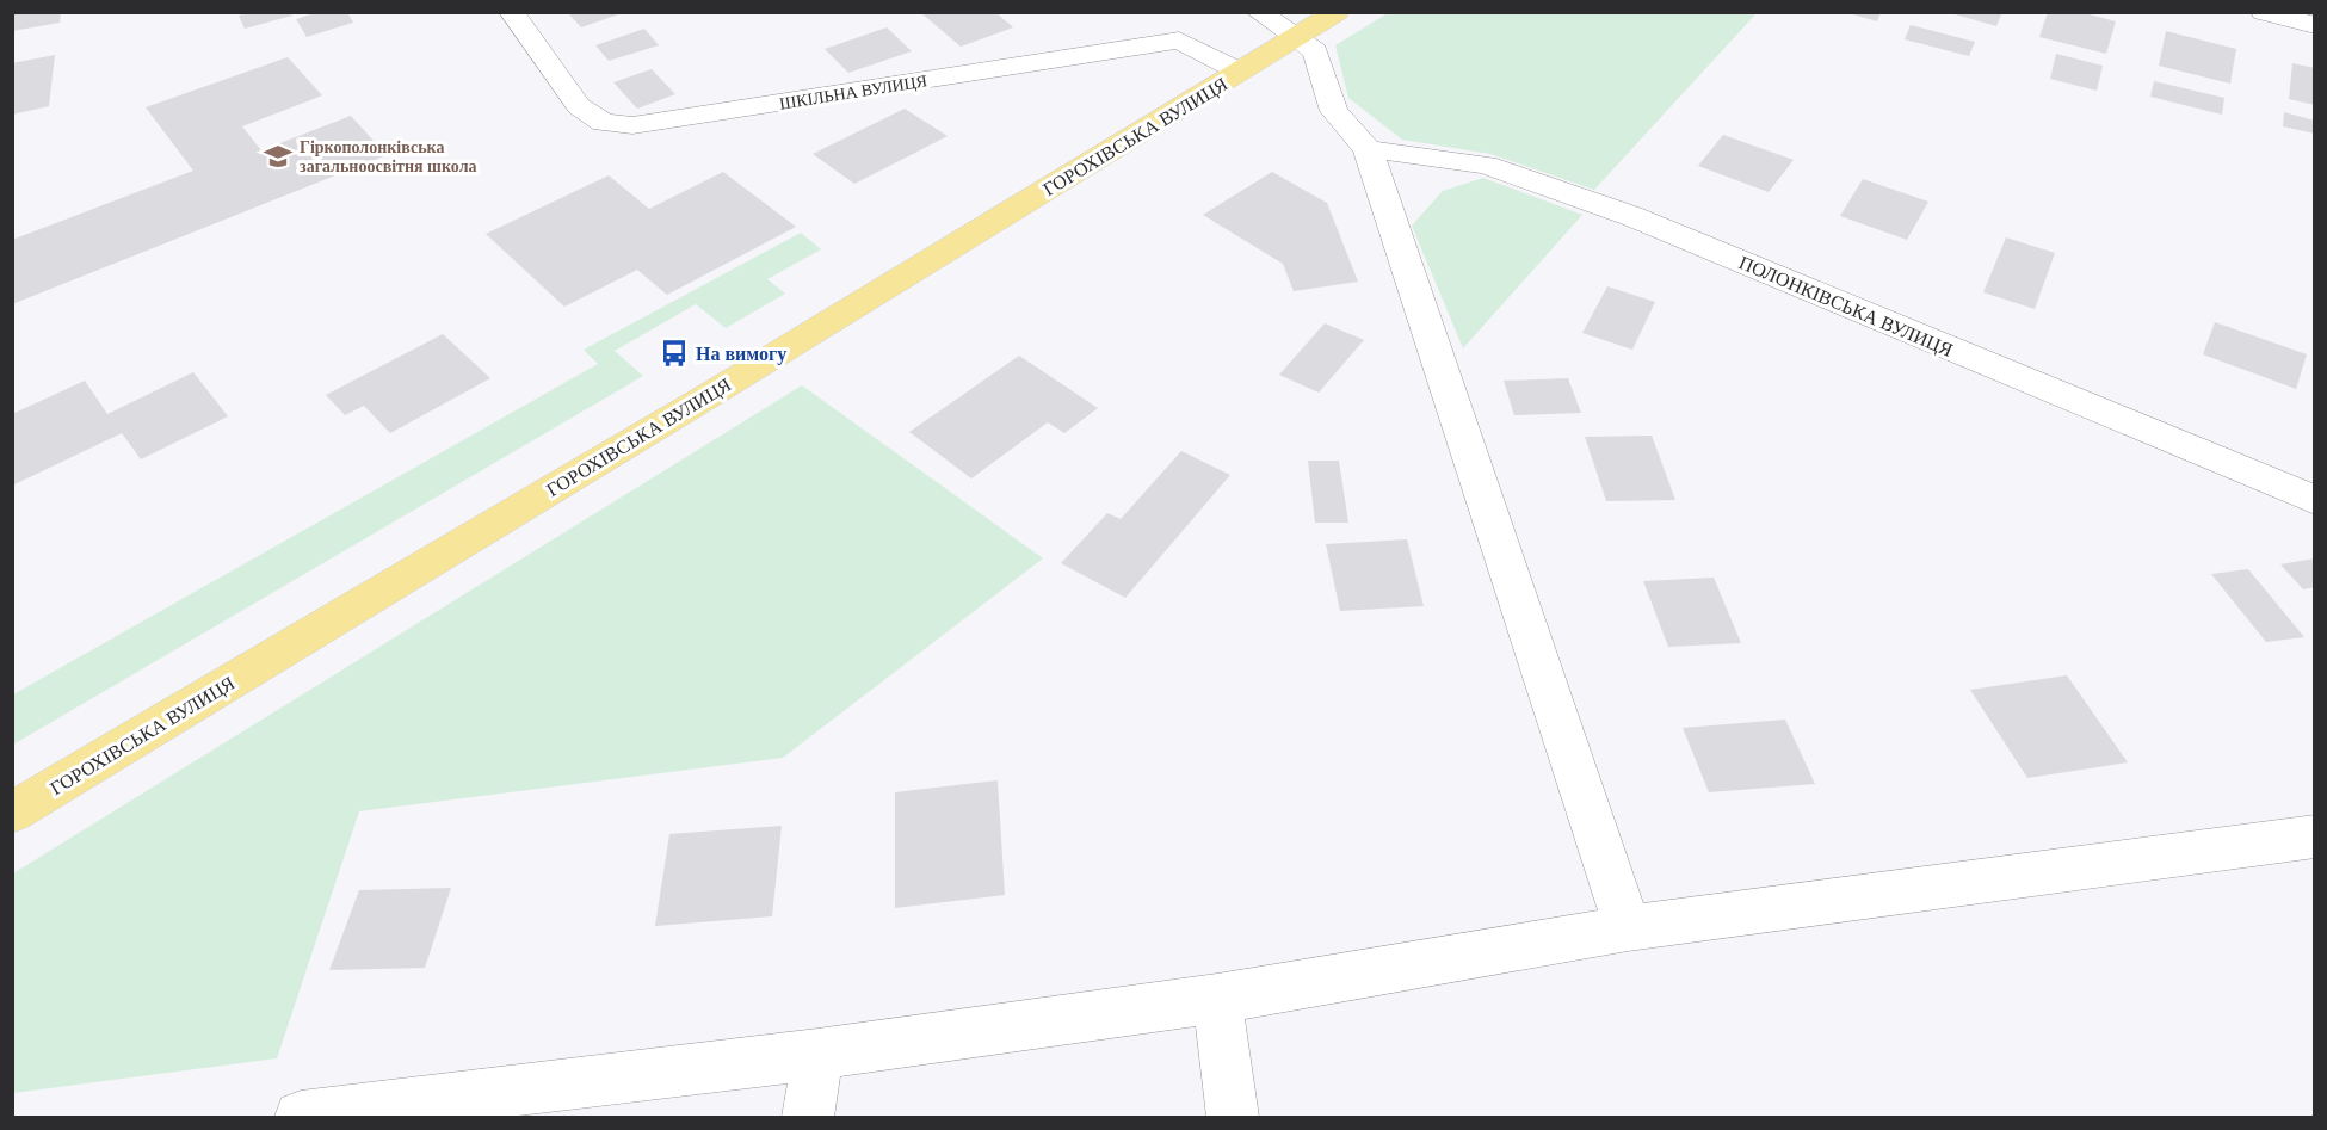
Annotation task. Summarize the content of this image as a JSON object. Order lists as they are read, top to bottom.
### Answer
{
  "streets": {
    "main road": ["ГОРОХІВСЬКА ВУЛИЦЯ"],
    "street": ["ШКІЛЬНА ВУЛИЦЯ", "ПОЛОНКІВСЬКА ВУЛИЦЯ"]
  },
  "crossings": [
    ["ШКІЛЬНА ВУЛИЦЯ", "ГОРОХІВСЬКА ВУЛИЦЯ"]
  ],
  "places": {
    "school or university": ["Гіркополонківська загальноосвітня школа"],
    "bus stop": ["На вимогу"]
  }
}
